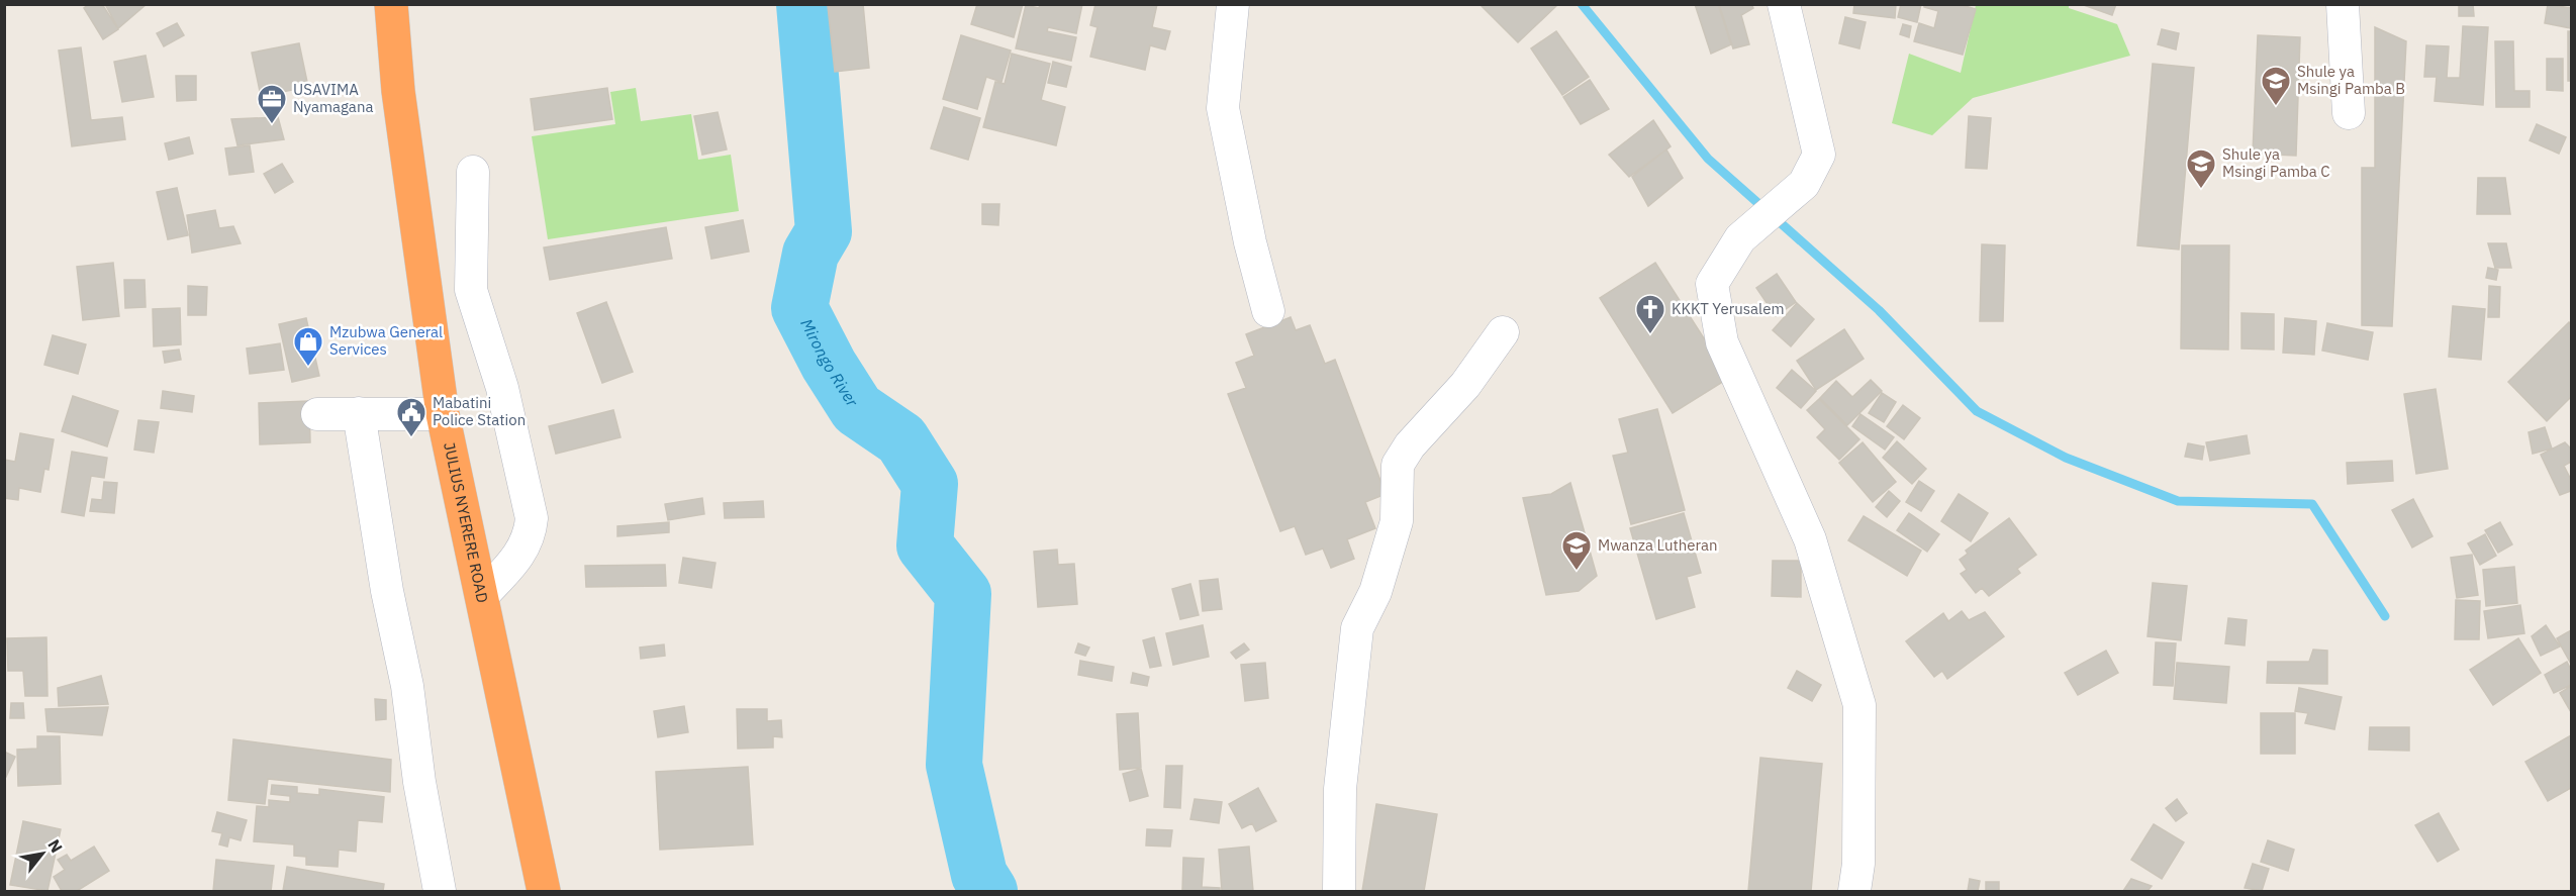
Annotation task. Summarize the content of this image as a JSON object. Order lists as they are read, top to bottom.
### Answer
{
  "streets": {
    "highway": ["JULIUS NYERERE ROAD"]
  },
  "water": ["Mirongo River"],
  "places": {
    "school or university": ["Shule ya Msingi Pamba B", "Shule ya Msingi Pamba C", "Mwanza Lutheran"],
    "office": ["USAVIMA Nyamagana"],
    "church": ["KKKT Yerusalem"],
    "shop": ["Mzubwa General Services"],
    "public building": ["Mabatini Police Station"]
  },
  "north": "top right"
}
